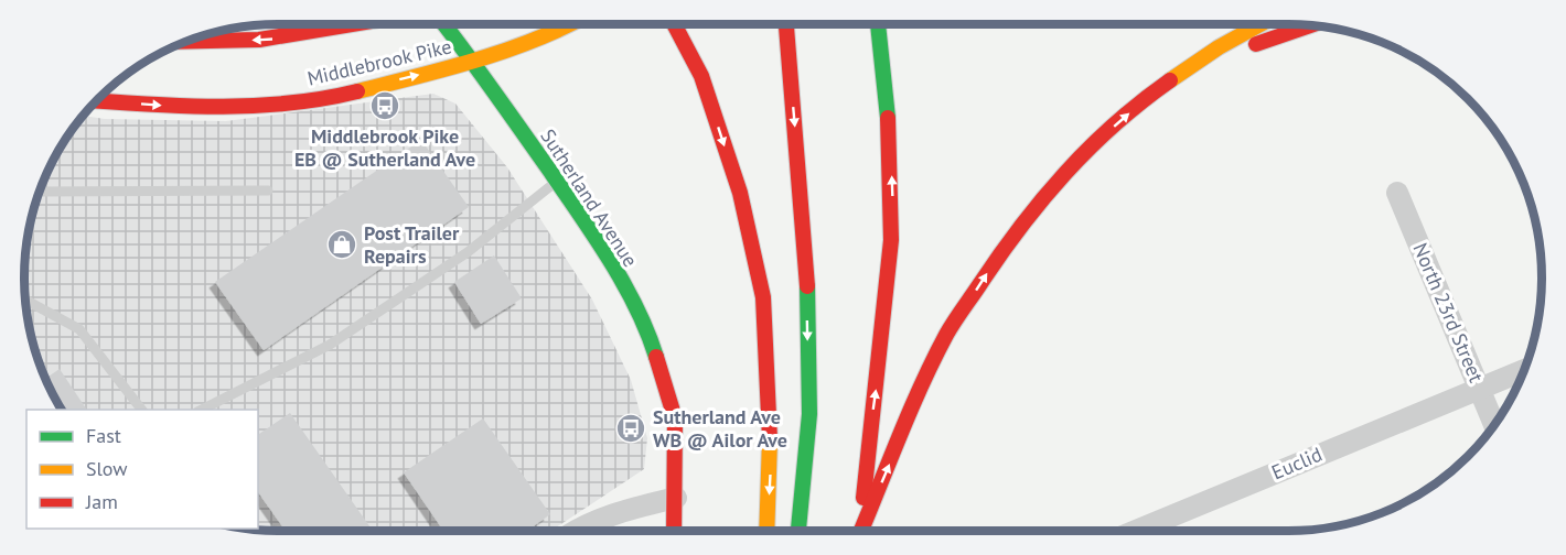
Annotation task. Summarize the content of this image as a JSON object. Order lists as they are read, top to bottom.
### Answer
{
  "streets": {
    "main road": ["Middlebrook Pike", "Sutherland Avenue"],
    "street": ["North 23rd Street", "Euclid"]
  },
  "crossings": [
    ["Middlebrook Pike", "Sutherland Avenue"],
    ["North 23rd Street", "Euclid"]
  ],
  "places": {
    "bus stop": ["Middlebrook Pike EB @ Sutherland Ave", "Sutherland Ave WB @ Ailor Ave"],
    "shop": ["Post Trailer Repairs"]
  },
  "legend": ["Fast", "Slow", "Jam"]
}
